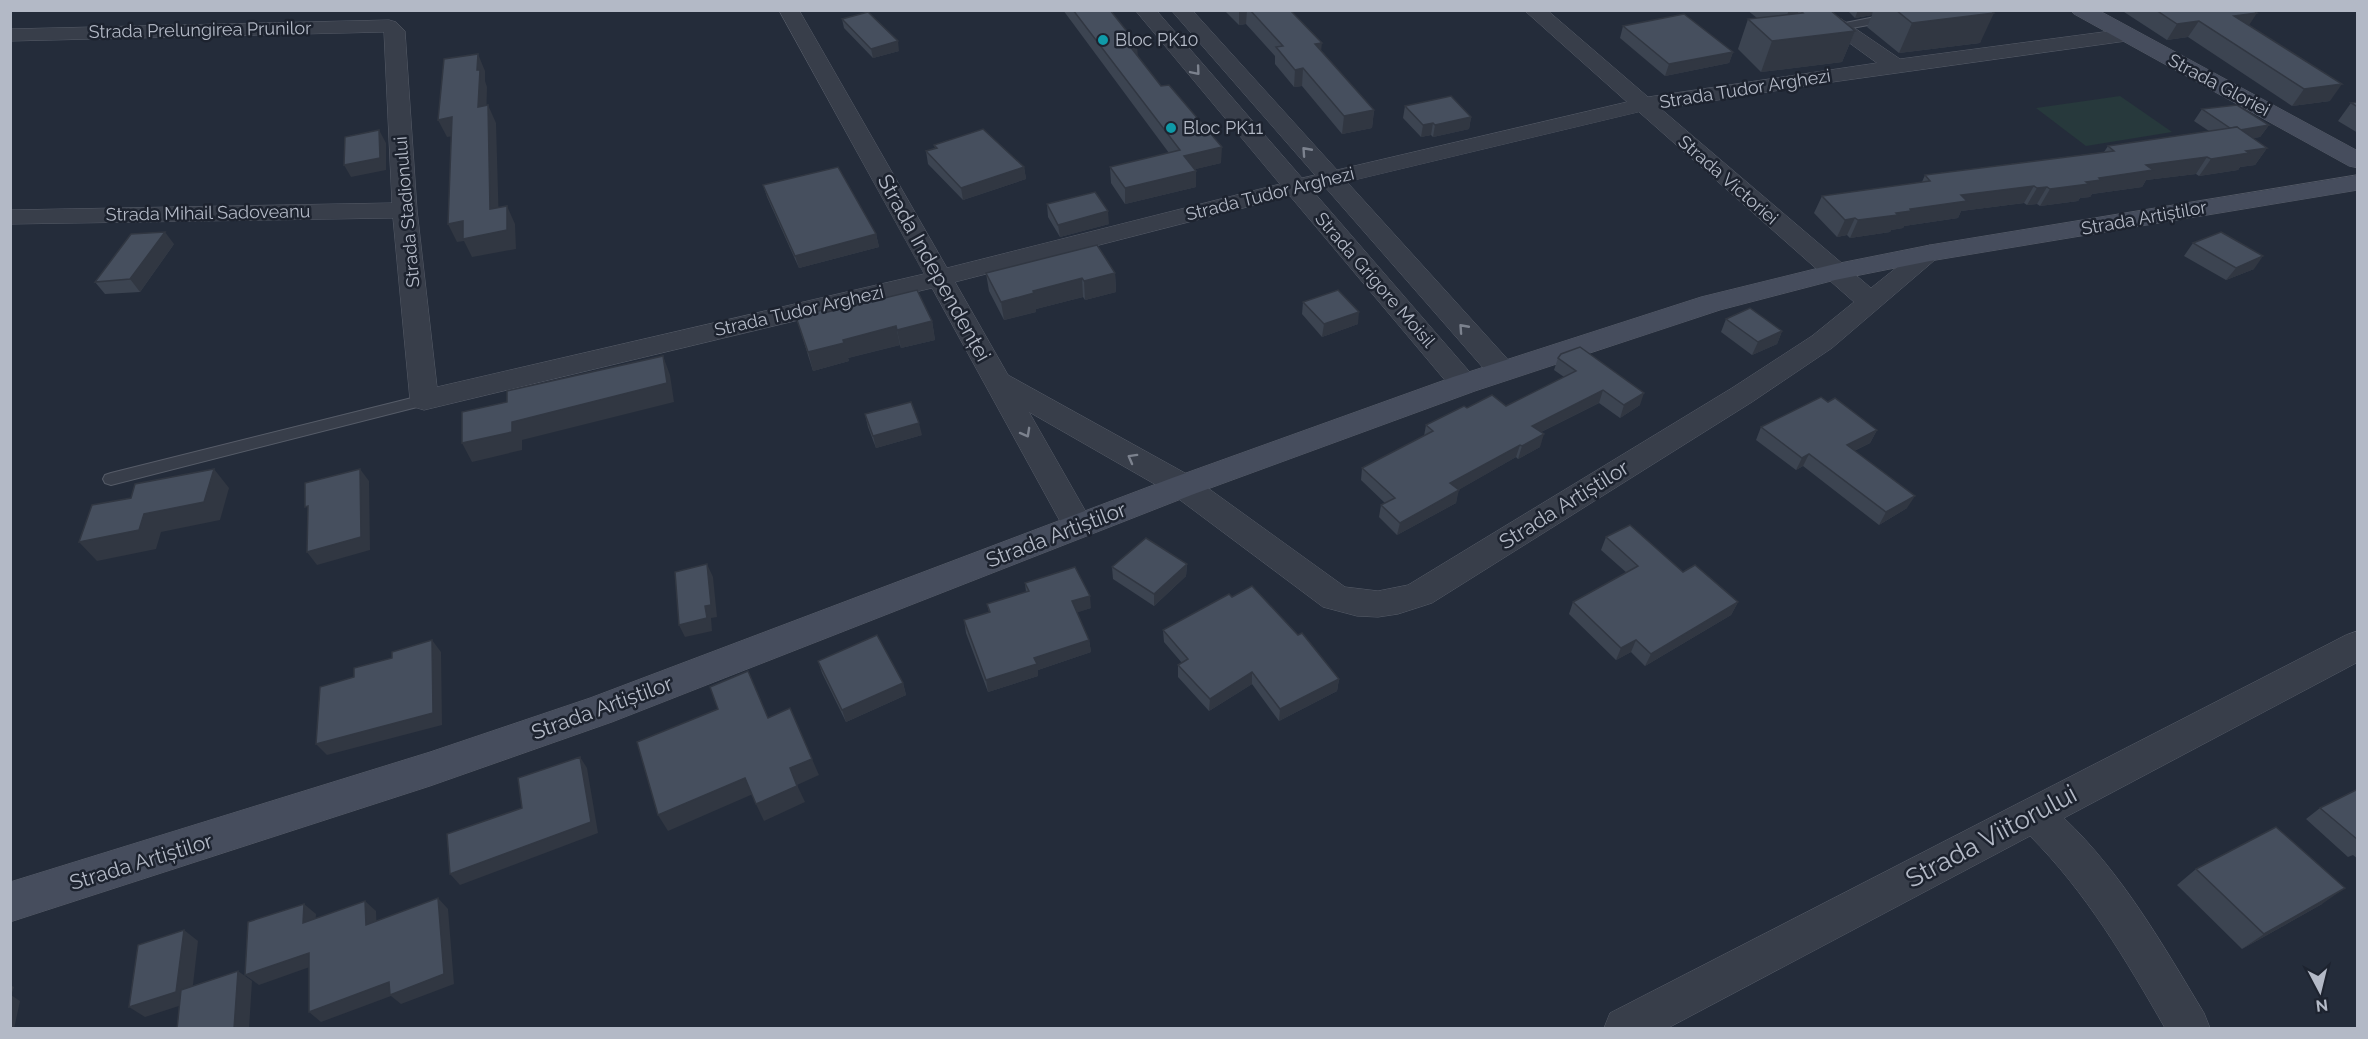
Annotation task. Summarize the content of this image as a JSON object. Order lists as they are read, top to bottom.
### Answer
{
  "streets": {
    "street": [
      "Strada Prelungirea Prunilor",
      "Strada Gloriei",
      "Strada Tudor Arghezi",
      "Strada Victoriei",
      "Strada Stadionului",
      "Strada Mihail Sadoveanu",
      "Strada Artiștilor",
      "Strada Independenței",
      "Strada Grigore Moisil",
      "Strada Viitorului"
    ]
  },
  "crossings": [
    ["Strada Prelungirea Prunilor", "Strada Stadionului"],
    ["Strada Gloriei", "Strada Tudor Arghezi"],
    ["Strada Tudor Arghezi", "Strada Victoriei"],
    ["Strada Tudor Arghezi", "Strada Stadionului"],
    ["Strada Tudor Arghezi", "Strada Independenței"],
    ["Strada Tudor Arghezi", "Strada Grigore Moisil"],
    ["Strada Victoriei", "Strada Artiștilor"],
    ["Strada Stadionului", "Strada Mihail Sadoveanu"],
    ["Strada Artiștilor", "Strada Independenței"],
    ["Strada Artiștilor", "Strada Grigore Moisil"]
  ],
  "places": ["Bloc PK10", "Bloc PK11"],
  "north": "bottom"
}
